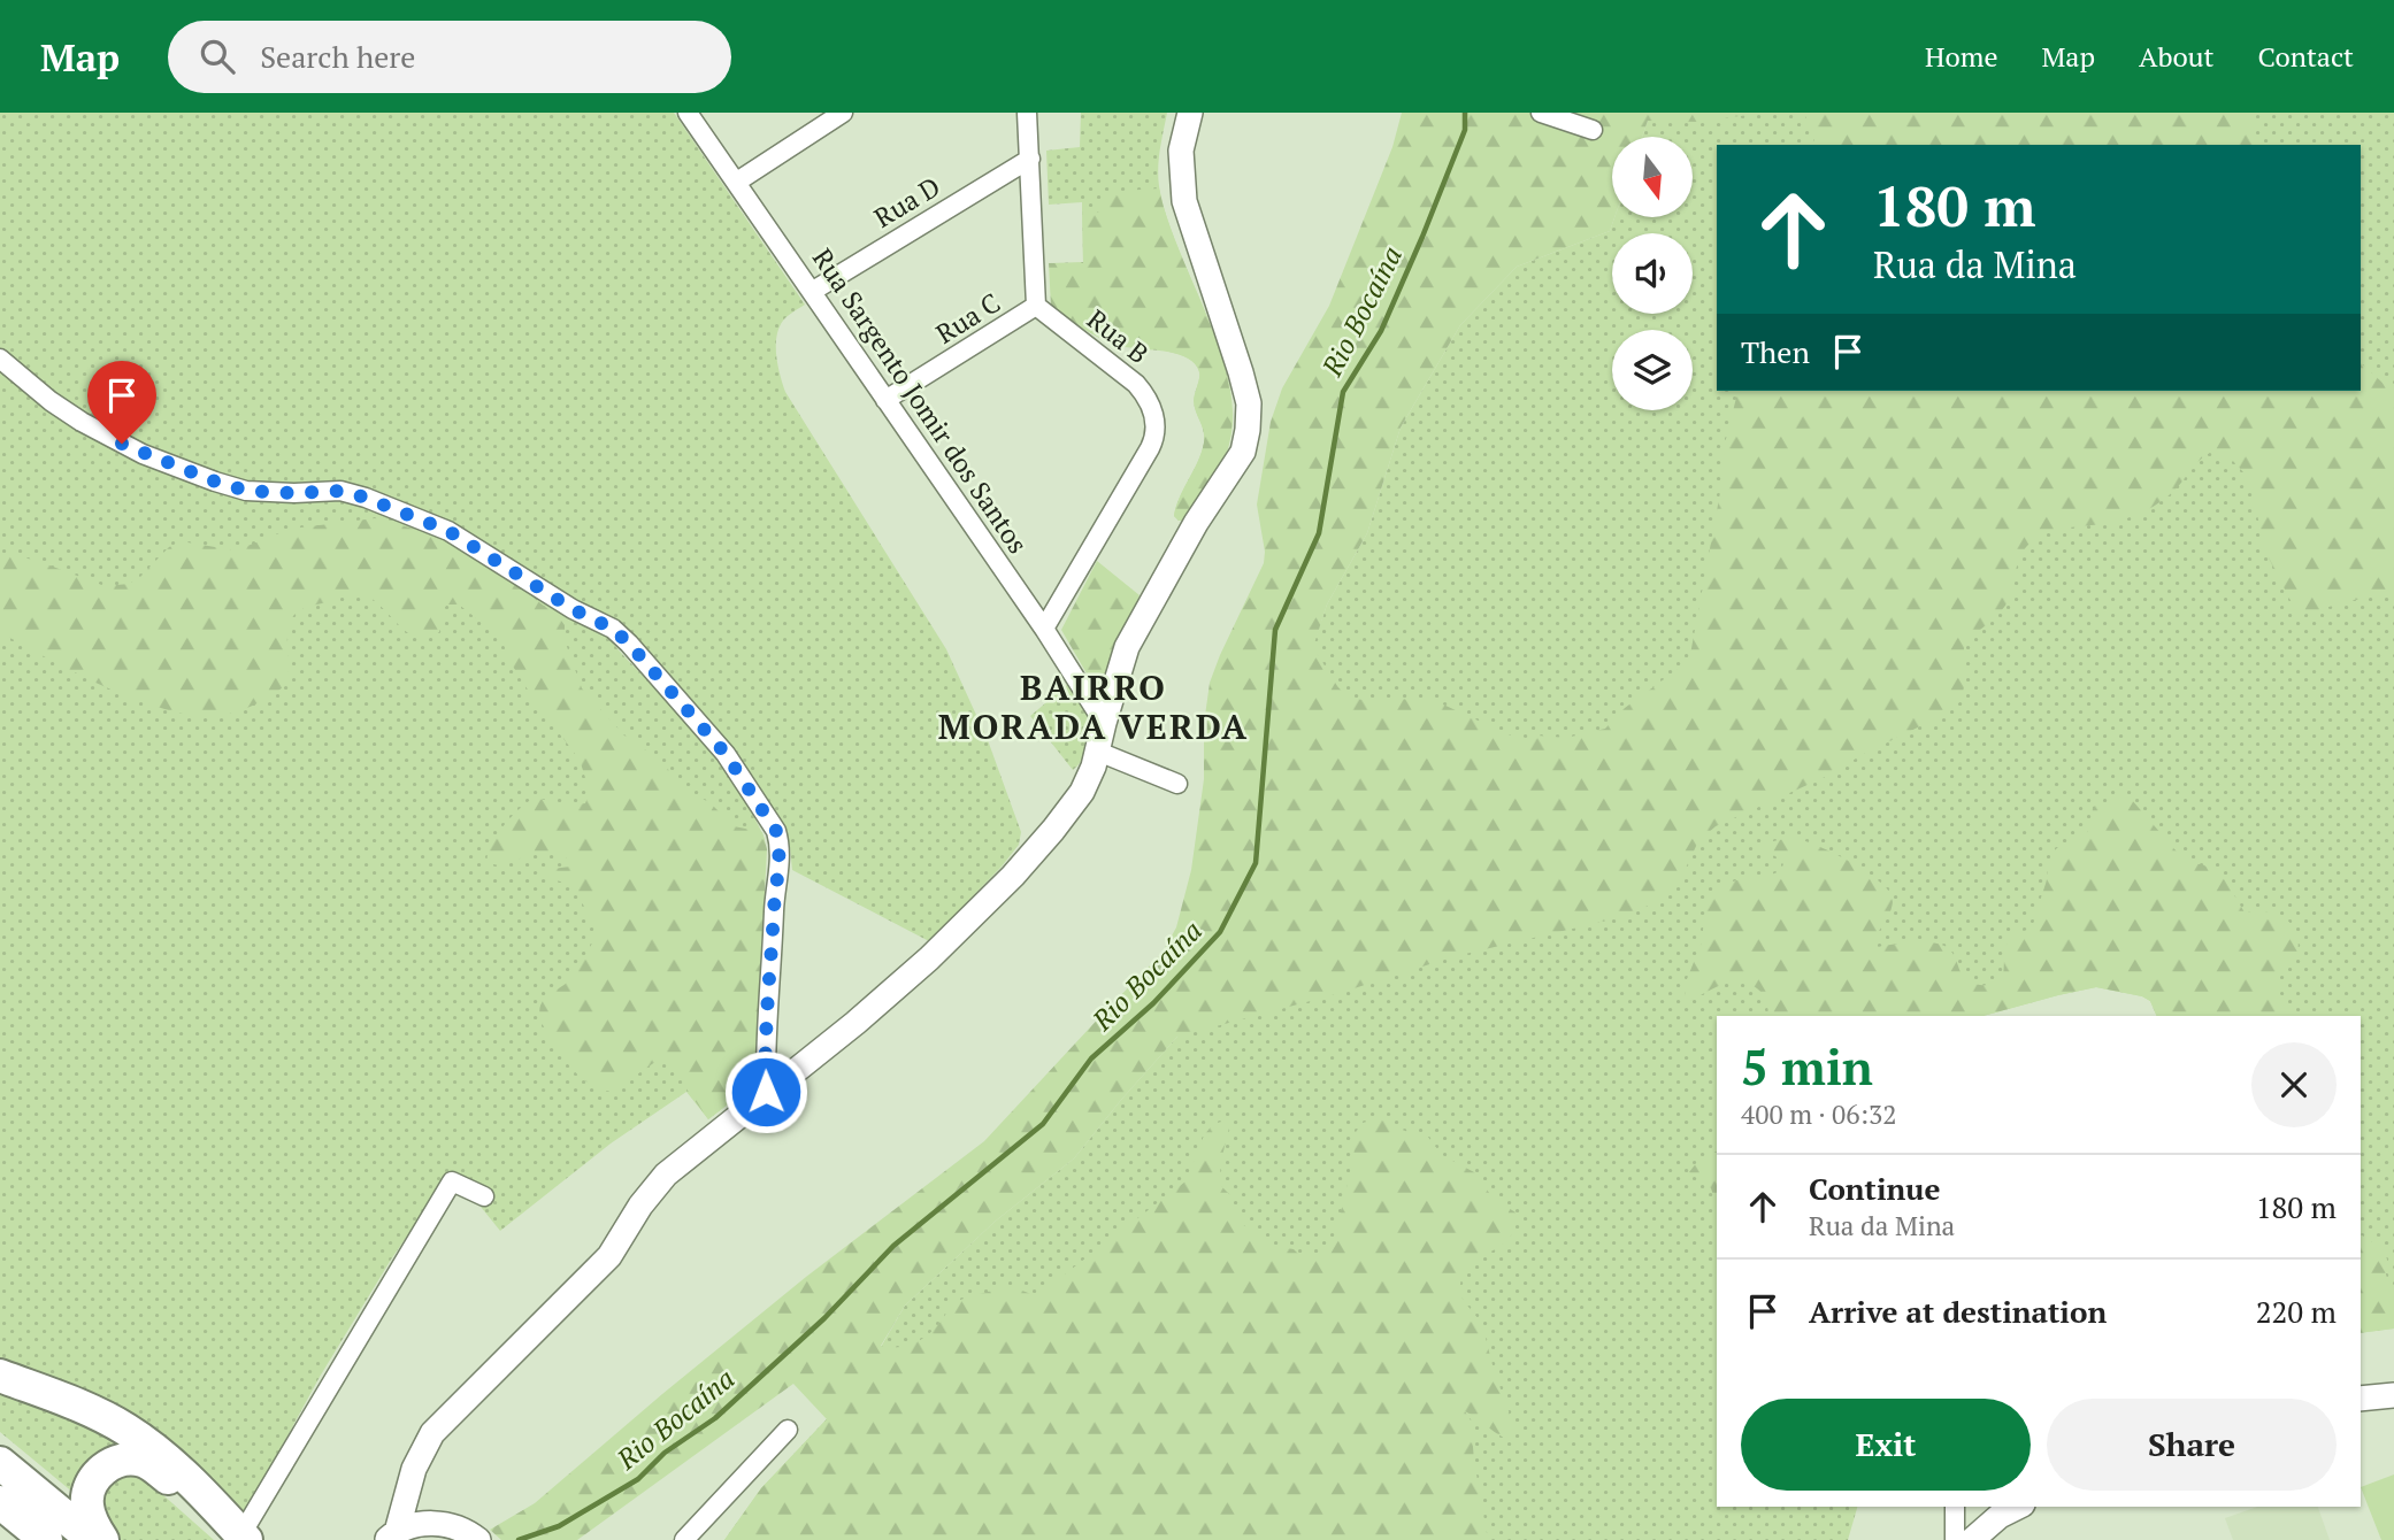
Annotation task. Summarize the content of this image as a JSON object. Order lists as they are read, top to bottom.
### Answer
{
  "streets": {
    "street": [
      "Rua D",
      "Rua C",
      "Rua B",
      "Rua Sargento Jomir dos Santos"
    ]
  },
  "crossings": [
    ["Rua D", "Rua Sargento Jomir dos Santos"],
    ["Rua C", "Rua B"],
    ["Rua C", "Rua Sargento Jomir dos Santos"],
    ["Rua B", "Rua Sargento Jomir dos Santos"]
  ],
  "districts": ["BAIRRO MORADA VERDA"],
  "water": ["Rio Bocaína"],
  "north": "bottom",
  "page": {
    "header": "Map",
    "search": "Search here",
    "nav": [
      "Home",
      "Map",
      "About",
      "Contact"
    ],
    "turn": ["180 m", "Rua da Mina"],
    "then": "Then",
    "heading": ["5 min", "400 m · 06:32"],
    "list": [
      {
        "name": "Continue",
        "note": "Rua da Mina",
        "value": "180 m"
      },
      {
        "name": "Arrive at destination",
        "value": "220 m"
      }
    ],
    "buttons": ["Exit", "Share"]
  }
}
